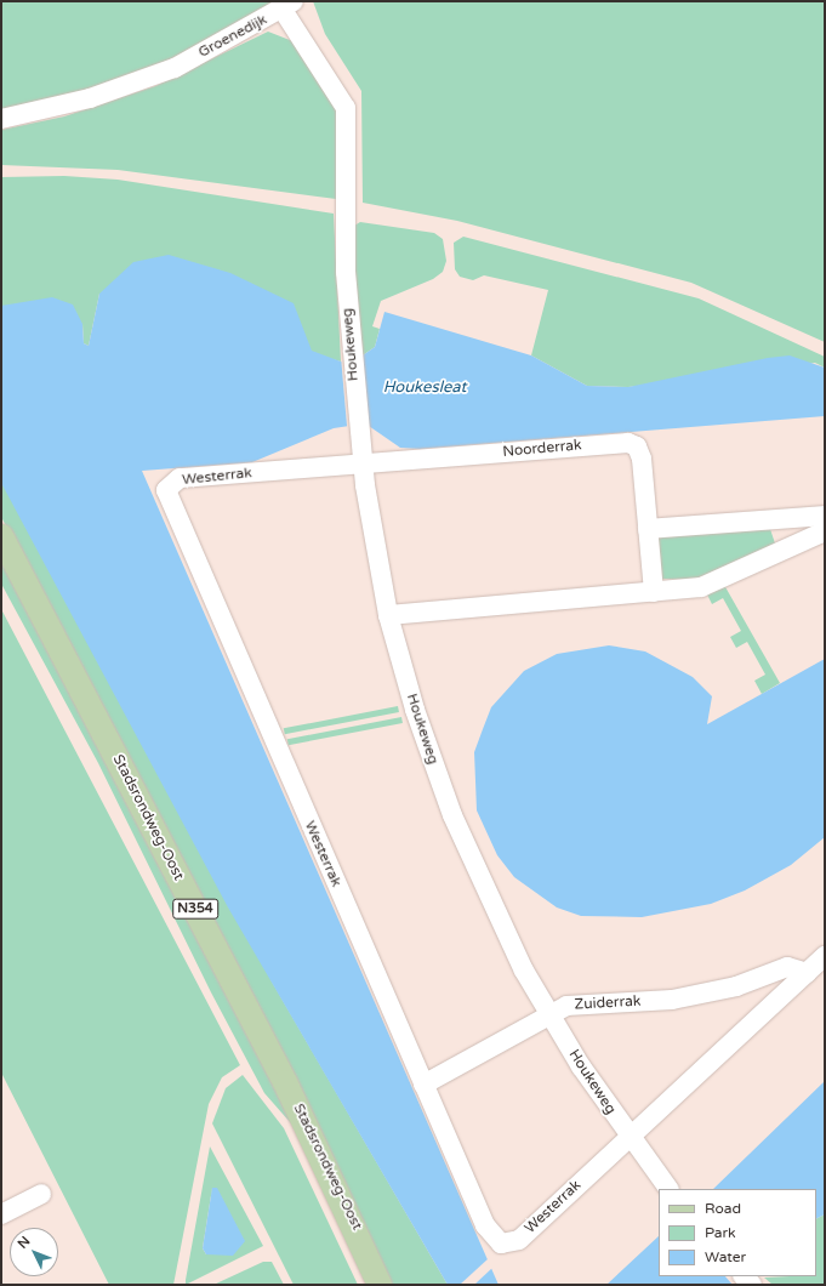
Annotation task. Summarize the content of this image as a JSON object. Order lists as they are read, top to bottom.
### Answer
{
  "streets": {
    "main road": ["Stadsrondweg-Oost", "N354"],
    "street": [
      "Groenedijk",
      "Houkeweg",
      "Noorderrak",
      "Westerrak",
      "Zuiderrak"
    ]
  },
  "crossings": [
    ["Groenedijk", "Houkeweg"],
    ["Houkeweg", "Noorderrak"],
    ["Houkeweg", "Westerrak"],
    ["Houkeweg", "Zuiderrak"],
    ["Noorderrak", "Westerrak"],
    ["Westerrak", "Zuiderrak"]
  ],
  "water": ["Houkesleat"],
  "legend": ["Road", "Park", "Water"],
  "north": "top left"
}
